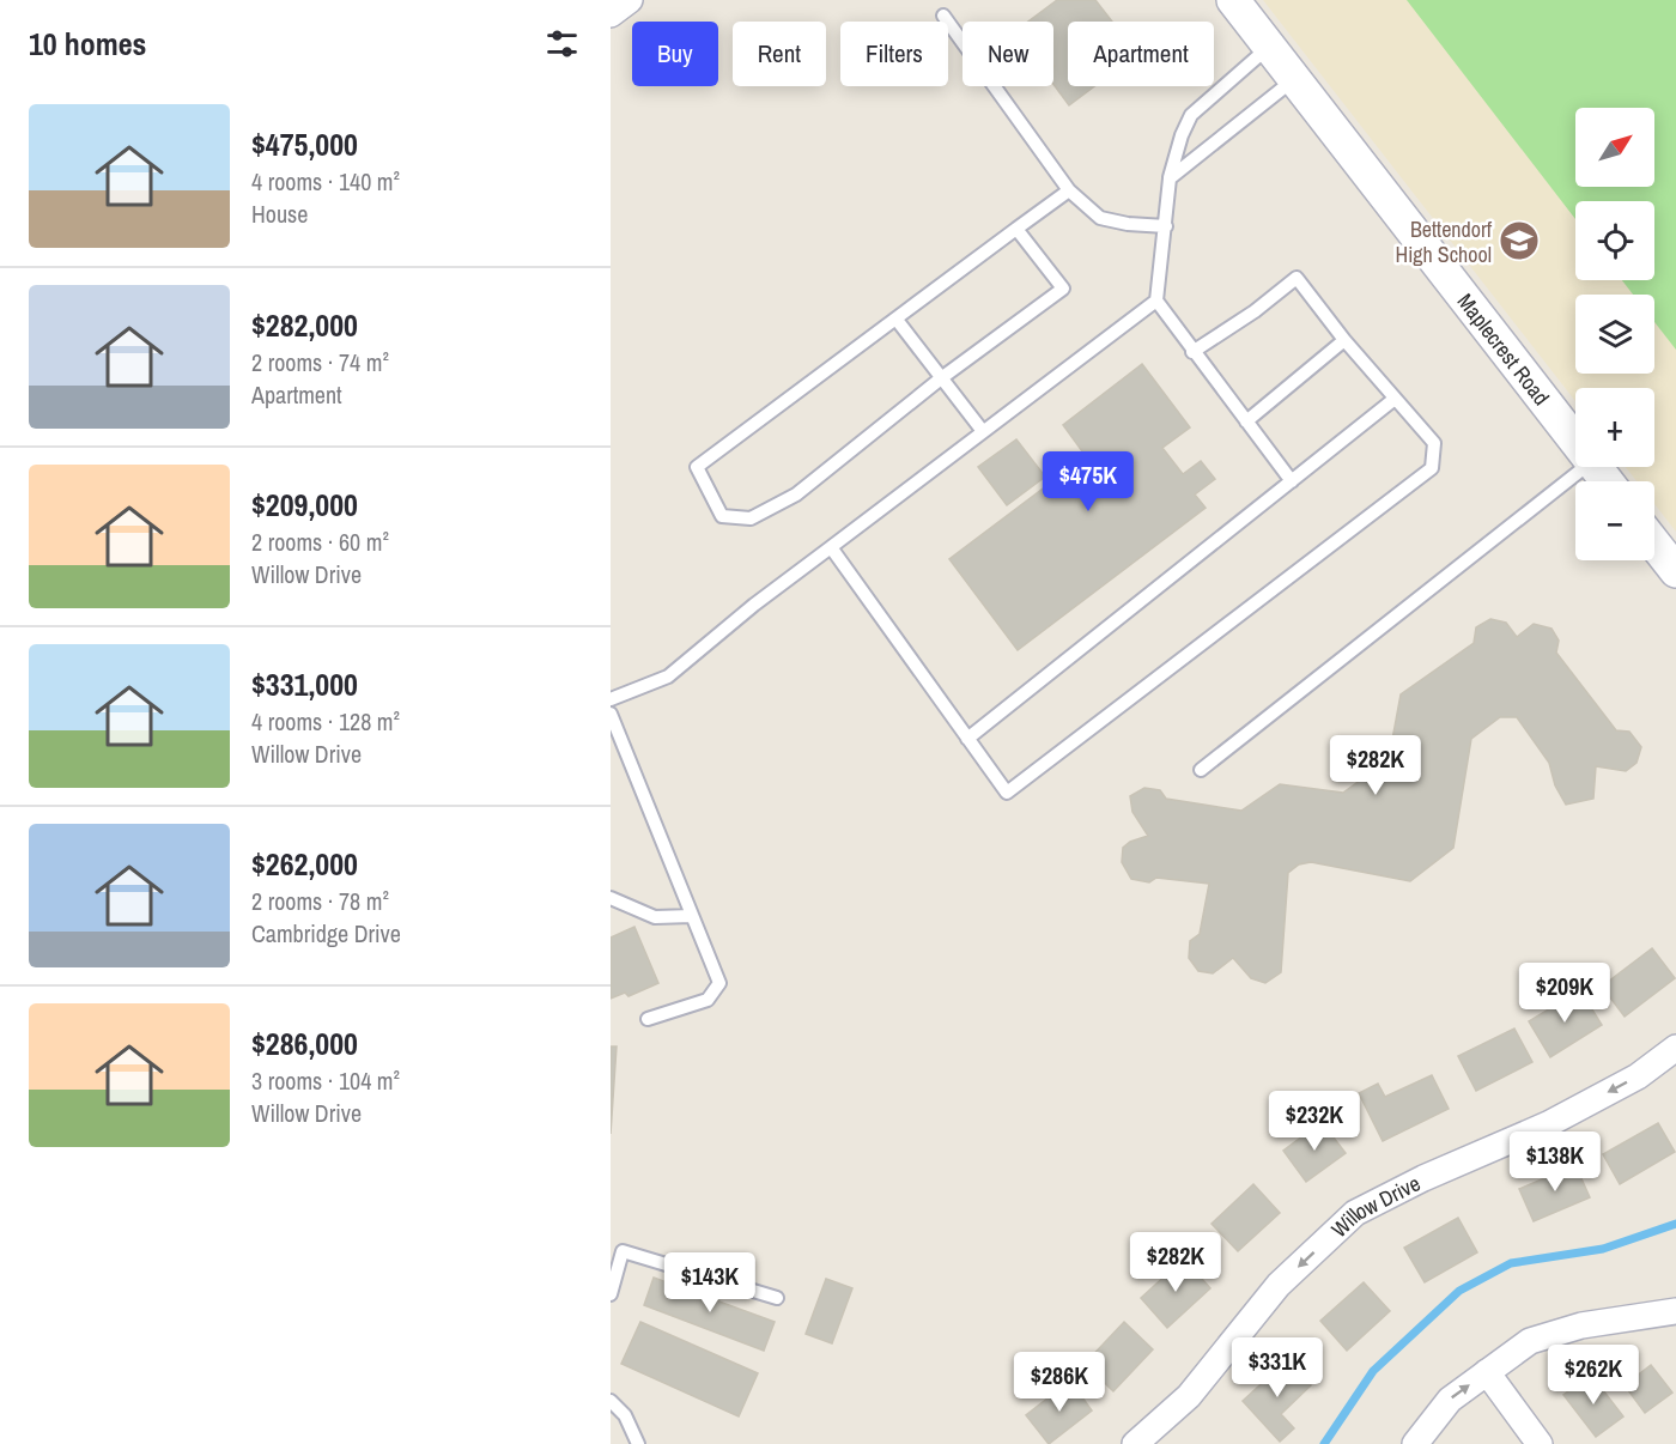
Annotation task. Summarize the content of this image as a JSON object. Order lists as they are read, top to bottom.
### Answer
{
  "streets": {
    "street": ["Maplecrest Road", "Willow Drive"]
  },
  "places": {
    "school or university": ["Bettendorf High School"]
  },
  "north": "top right",
  "page": {
    "heading": "10 homes",
    "chip": [
      "Buy",
      "Rent",
      "Filters",
      "New",
      "Apartment"
    ],
    "list": [
      {
        "name": "$475,000",
        "note": "4 rooms · 140 m² · House"
      },
      {
        "name": "$282,000",
        "note": "2 rooms · 74 m² · Apartment"
      },
      {
        "name": "$209,000",
        "note": "2 rooms · 60 m² · Willow Drive"
      },
      {
        "name": "$331,000",
        "note": "4 rooms · 128 m² · Willow Drive"
      },
      {
        "name": "$262,000",
        "note": "2 rooms · 78 m² · Cambridge Drive"
      },
      {
        "name": "$286,000",
        "note": "3 rooms · 104 m² · Willow Drive"
      }
    ],
    "map_buttons": ["+", "−"],
    "price": [
      "$475K",
      "$282K",
      "$209K",
      "$232K",
      "$138K",
      "$282K",
      "$143K",
      "$331K",
      "$262K",
      "$286K"
    ]
  }
}
